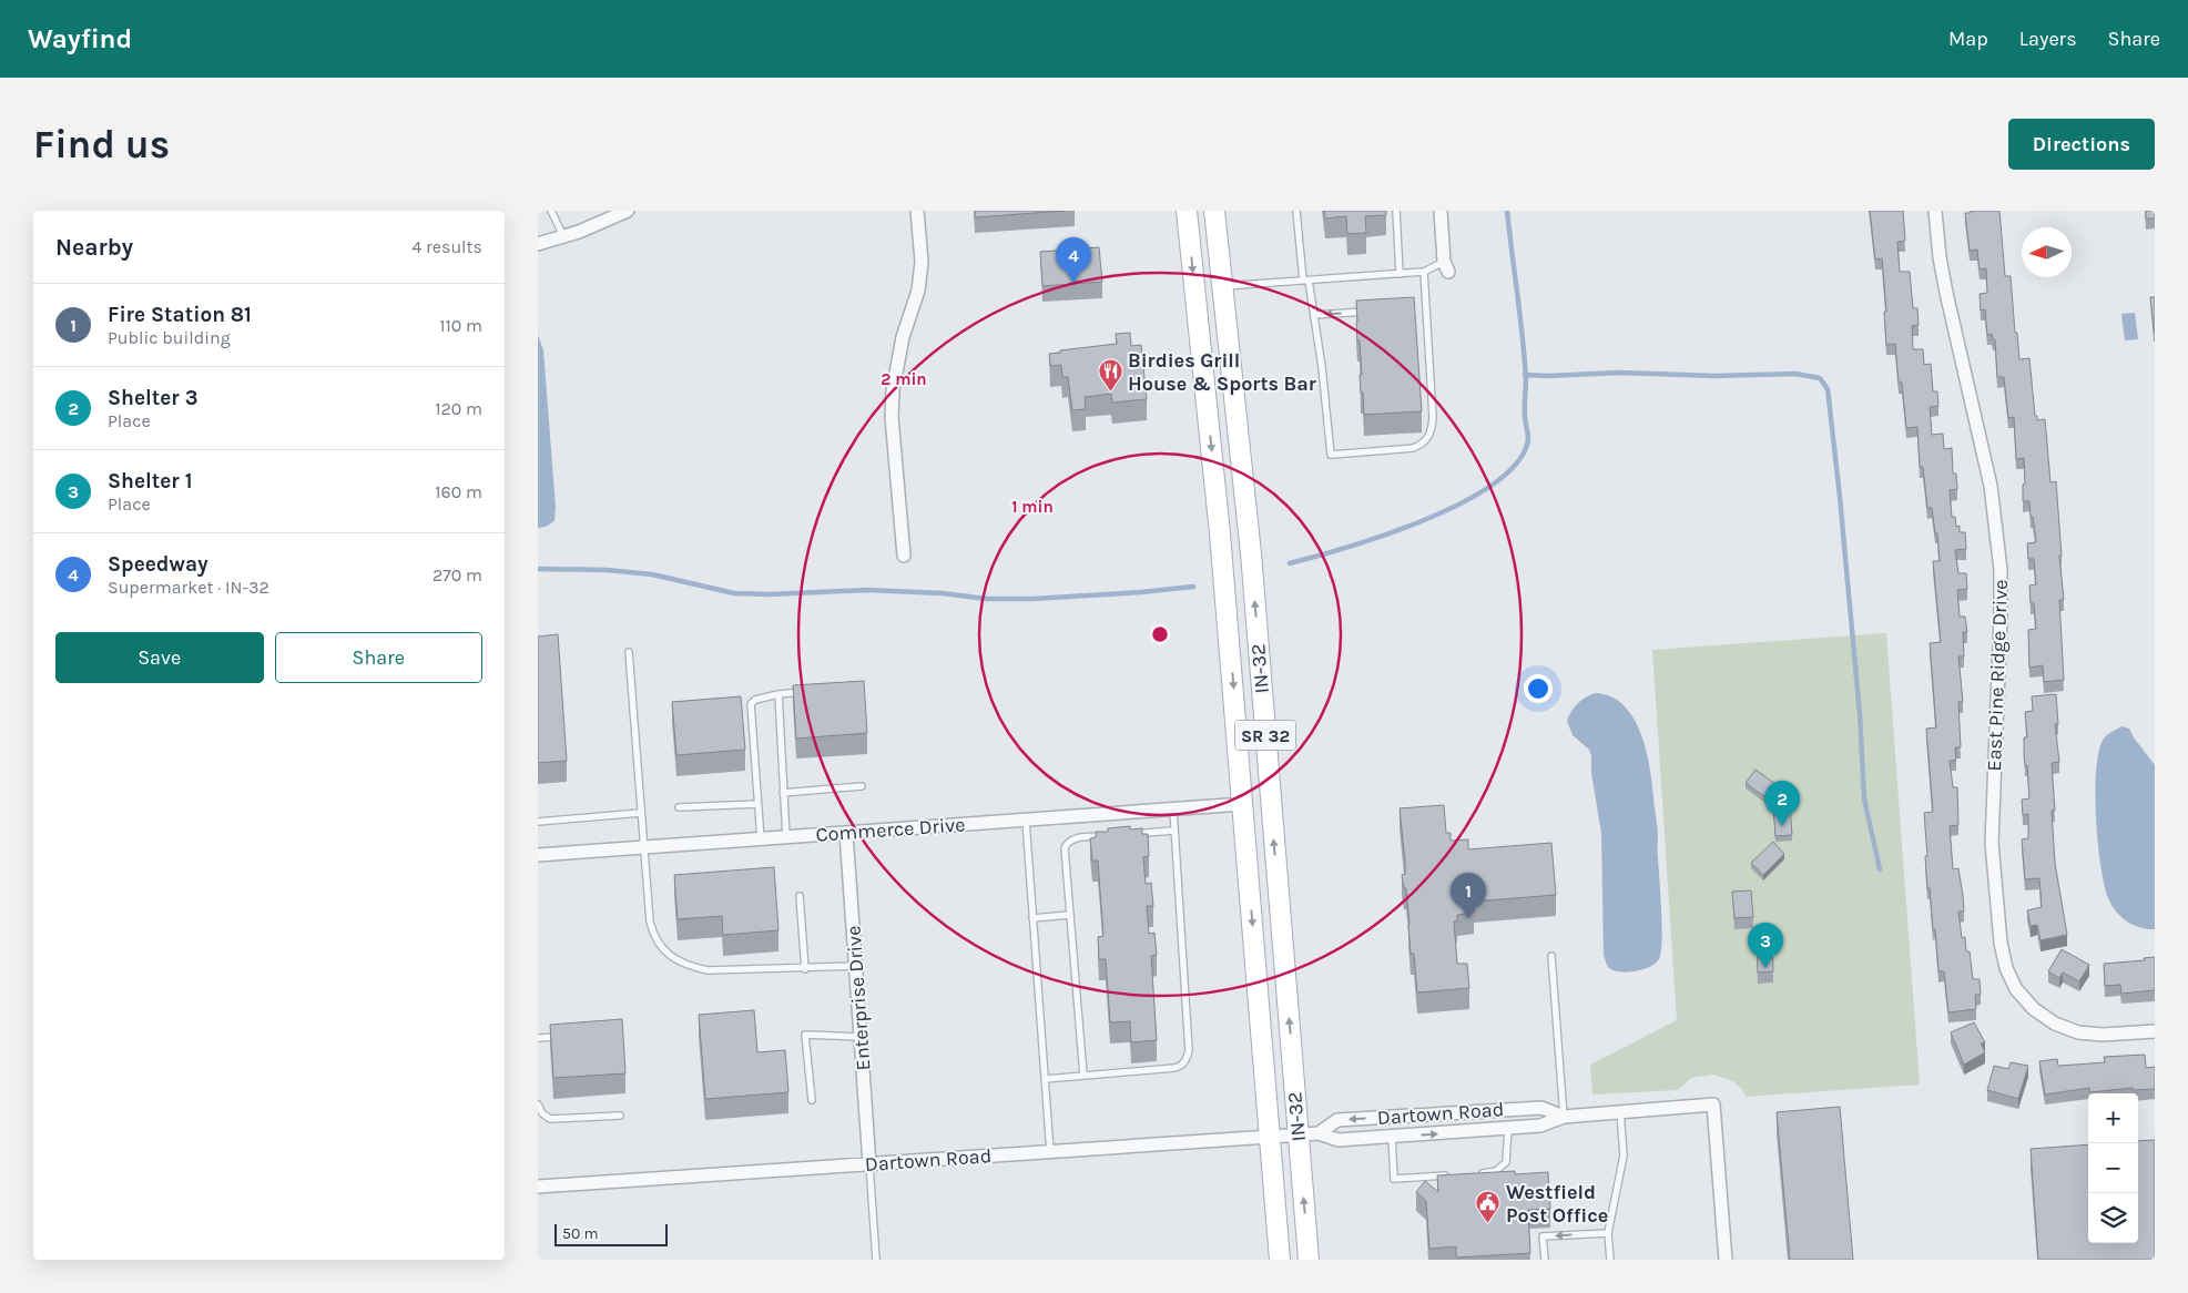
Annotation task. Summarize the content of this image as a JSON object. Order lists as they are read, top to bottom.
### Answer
{
  "streets": {
    "main road": ["IN-32", "SR 32"],
    "street": [
      "East Pine Ridge Drive",
      "Commerce Drive",
      "Enterprise Drive",
      "Dartown Road"
    ]
  },
  "crossings": [
    ["IN-32", "Commerce Drive"],
    ["IN-32", "Dartown Road"],
    ["Commerce Drive", "Enterprise Drive"],
    ["Enterprise Drive", "Dartown Road"]
  ],
  "places": {
    "restaurant": ["Birdies Grill House & Sports Bar"],
    "public building": ["Westfield Post Office"]
  },
  "scale_bar": "50 m",
  "north": "left",
  "page": {
    "header": "Wayfind",
    "nav": ["Map", "Layers", "Share"],
    "buttons": [
      "Directions",
      ["Save", "Share"]
    ],
    "title": "Find us",
    "heading": ["Nearby", "4 results"],
    "pins": [
      "4",
      "2",
      "1",
      "3"
    ],
    "list": [
      {
        "mark": "1",
        "name": "Fire Station 81",
        "note": "Public building",
        "value": "110 m"
      },
      {
        "mark": "2",
        "name": "Shelter 3",
        "note": "Place",
        "value": "120 m"
      },
      {
        "mark": "3",
        "name": "Shelter 1",
        "note": "Place",
        "value": "160 m"
      },
      {
        "mark": "4",
        "name": "Speedway",
        "note": "Supermarket · IN-32",
        "value": "270 m"
      }
    ],
    "map_buttons": ["+", "−"],
    "scale": "50 m"
  },
  "rings": ["2 min", "1 min"]
}
